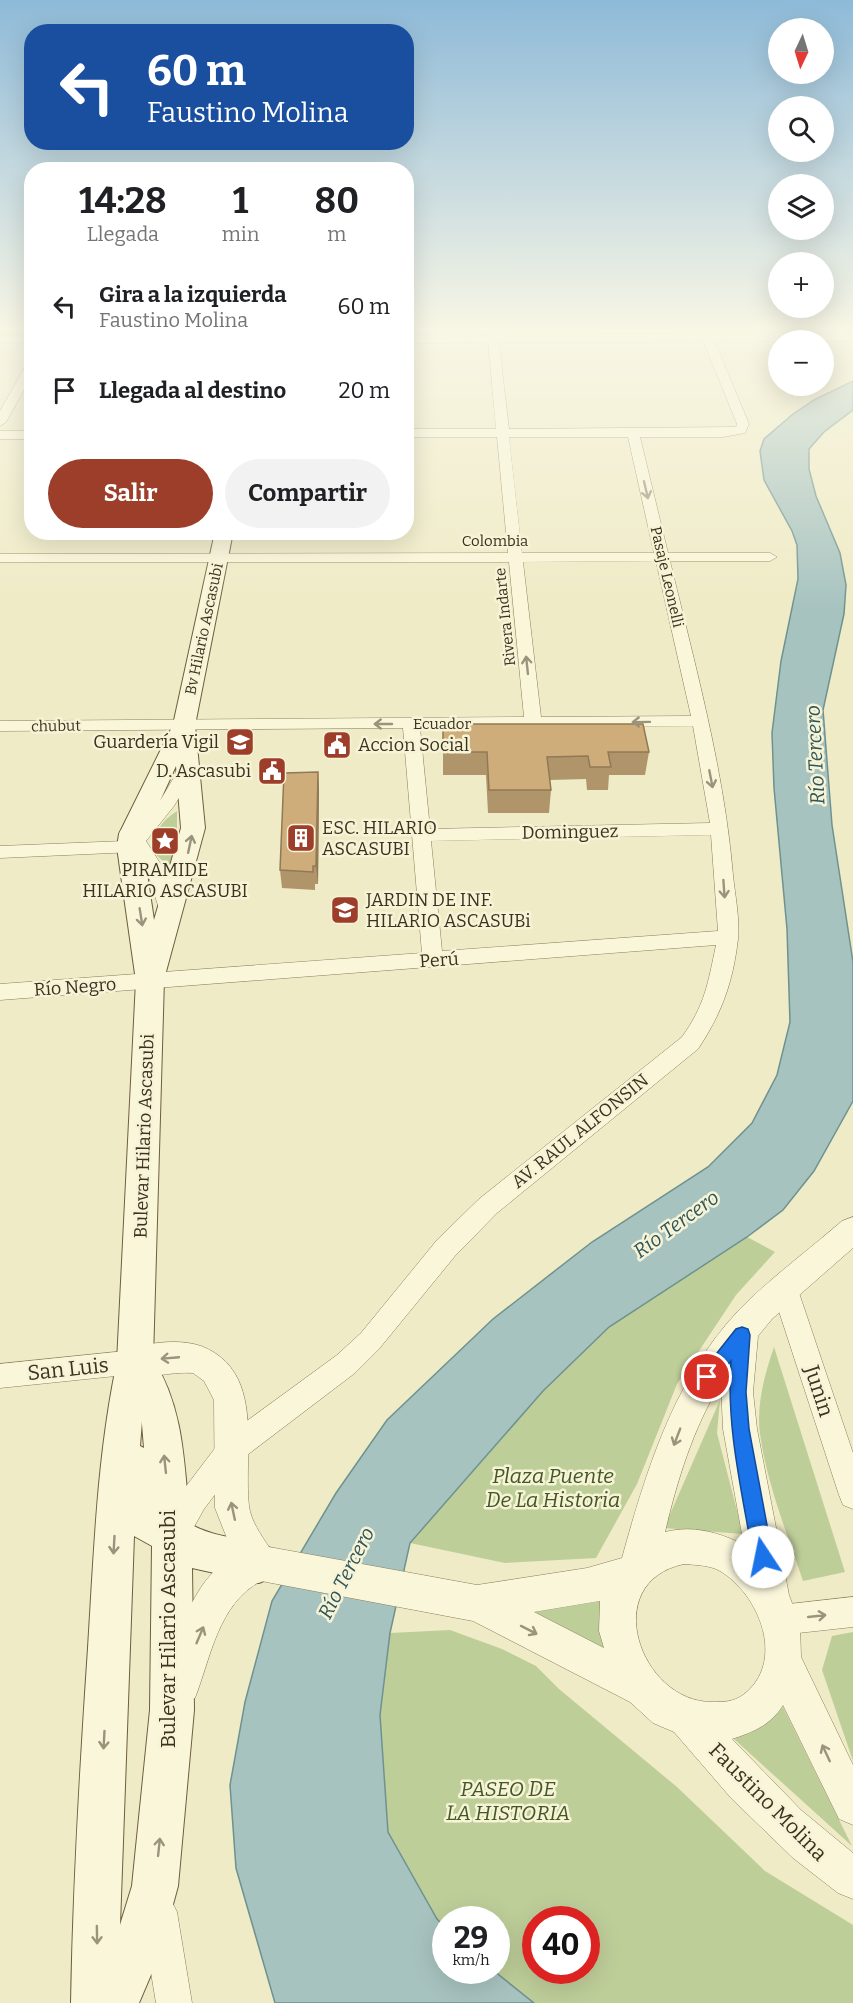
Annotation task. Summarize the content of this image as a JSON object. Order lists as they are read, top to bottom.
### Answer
{
  "streets": {
    "main road": ["Bv Hilario Ascasubi", "Bulevar Hilario Ascasubi"],
    "street": [
      "Colombia",
      "Pasaje Leonelli",
      "Rivera Indarte",
      "Ecuador",
      "chubut",
      "Dominguez",
      "Perú",
      "Río Negro",
      "AV. RAUL ALFONSIN",
      "San Luis",
      "Junin",
      "Faustino Molina"
    ]
  },
  "crossings": [
    ["Colombia", "Pasaje Leonelli"],
    ["Colombia", "Rivera Indarte"],
    ["Colombia", "Bv Hilario Ascasubi"],
    ["Pasaje Leonelli", "Ecuador"],
    ["Pasaje Leonelli", "AV. RAUL ALFONSIN"],
    ["Rivera Indarte", "Ecuador"],
    ["Bv Hilario Ascasubi", "Ecuador"],
    ["Bv Hilario Ascasubi", "chubut"],
    ["Bv Hilario Ascasubi", "Bulevar Hilario Ascasubi"],
    ["Ecuador", "chubut"],
    ["Ecuador", "AV. RAUL ALFONSIN"],
    ["Ecuador", "Bulevar Hilario Ascasubi"],
    ["chubut", "Bulevar Hilario Ascasubi"],
    ["Dominguez", "AV. RAUL ALFONSIN"],
    ["Perú", "Río Negro"],
    ["Perú", "AV. RAUL ALFONSIN"],
    ["Perú", "Bulevar Hilario Ascasubi"],
    ["Río Negro", "Bulevar Hilario Ascasubi"],
    ["AV. RAUL ALFONSIN", "Bulevar Hilario Ascasubi"],
    ["Bulevar Hilario Ascasubi", "San Luis"],
    ["Junin", "Faustino Molina"]
  ],
  "one_way": ["Pasaje Leonelli", "Rivera Indarte", "Ecuador"],
  "water": ["Río Tercero"],
  "parks": ["Plaza Puente De La Historia", "PASEO DE LA HISTORIA"],
  "places": {
    "school or university": ["Guardería Vigil", "JARDIN DE INF. HILARIO ASCASUBi"],
    "public building": ["Accion Social", "D. Ascasubi"],
    "building": ["ESC. HILARIO ASCASUBI"],
    "place": ["PIRAMIDE HILARIO ASCASUBI"]
  },
  "north": "bottom",
  "page": {
    "map_buttons": ["+", "−"],
    "turn": ["60 m", "Faustino Molina"],
    "eta": [
      "14:28",
      "Llegada",
      "1",
      "min",
      "80",
      "m"
    ],
    "list": [
      {
        "name": "Gira a la izquierda",
        "note": "Faustino Molina",
        "value": "60 m"
      },
      {
        "name": "Llegada al destino",
        "value": "20 m"
      }
    ],
    "buttons": ["Salir", "Compartir"],
    "speed": "29 km/h",
    "limit": "40"
  }
}
